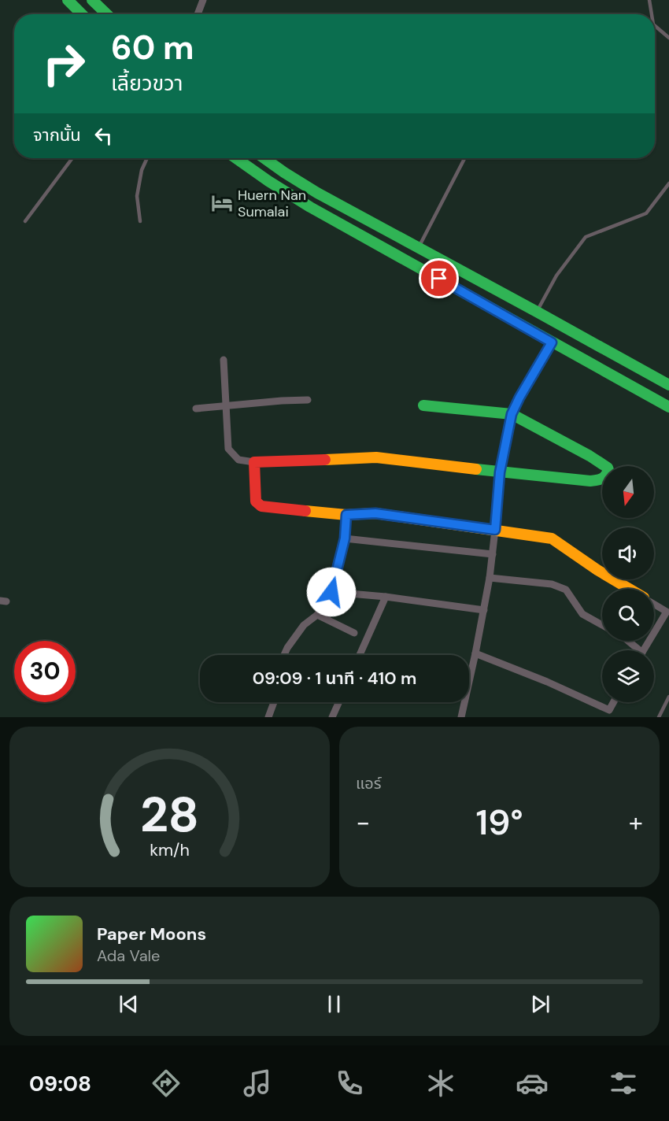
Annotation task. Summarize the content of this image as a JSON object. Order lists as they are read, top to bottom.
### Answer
{
  "places": {
    "hotel": ["Huern Nan Sumalai"]
  },
  "north": "bottom",
  "page": {
    "turn": ["60 m", "เลี้ยวขวา"],
    "then": "จากนั้น",
    "limit": "30",
    "trip": "09:09 · 1 นาที · 410 m",
    "tile": "แอร์",
    "heat": ["−", "19°", "+"],
    "song": ["Paper Moons", "Ada Vale"],
    "tabs": "09:08",
    "gauge": ["28", "km/h"]
  }
}
